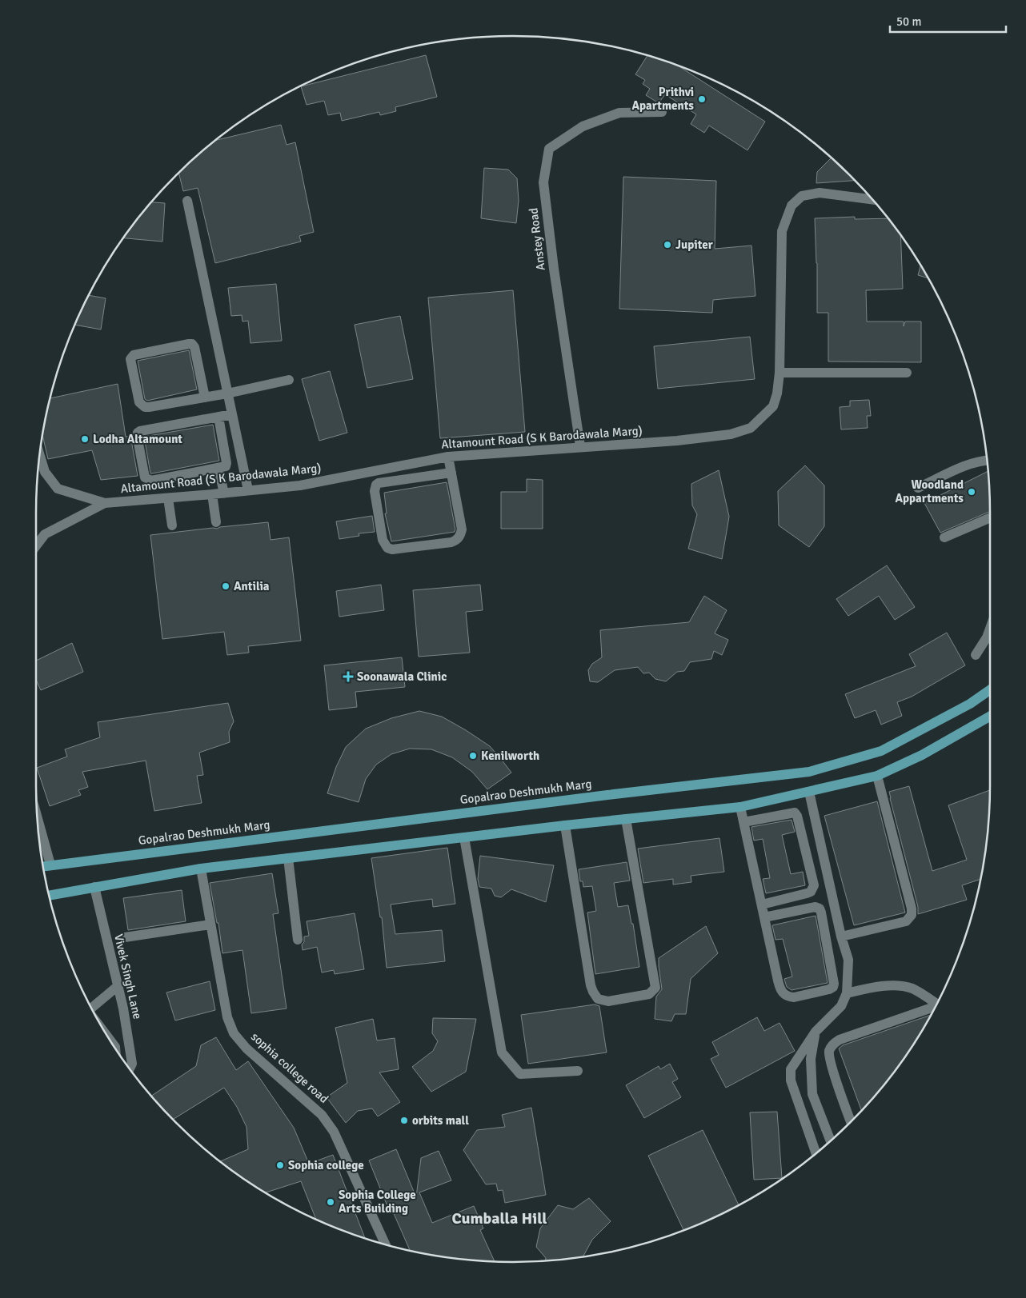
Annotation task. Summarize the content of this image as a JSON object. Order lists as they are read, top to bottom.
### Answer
{
  "streets": {
    "main road": ["Gopalrao Deshmukh Marg"],
    "street": [
      "Anstey Road",
      "Altamount Road (S K Barodawala Marg)",
      "Vivek Singh Lane",
      "sophia college road"
    ]
  },
  "crossings": [
    ["Anstey Road", "Altamount Road (S K Barodawala Marg)"]
  ],
  "districts": ["Cumballa Hill"],
  "places": {
    "other": [
      "Prithvi Apartments",
      "Jupiter",
      "Lodha Altamount",
      "Woodland Appartments",
      "Antilia",
      "Kenilworth",
      "orbits mall",
      "Sophia college",
      "Sophia College Arts Building"
    ],
    "health": ["Soonawala Clinic"]
  },
  "scale_bar": "50 m"
}
